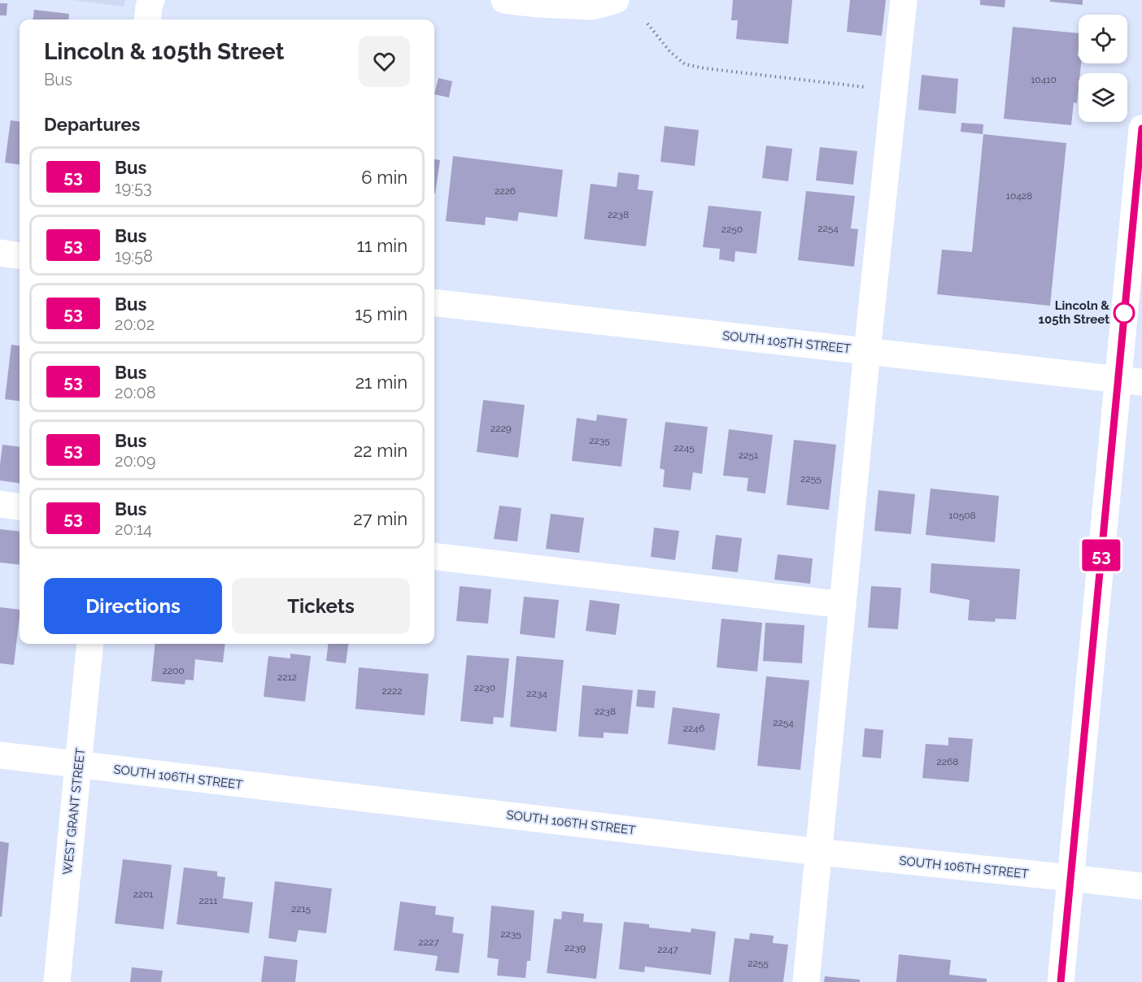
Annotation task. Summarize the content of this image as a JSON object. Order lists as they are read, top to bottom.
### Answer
{
  "streets": {
    "street": ["SOUTH 105TH STREET", "SOUTH 106TH STREET", "WEST GRANT STREET"]
  },
  "crossings": [
    ["SOUTH 106TH STREET", "WEST GRANT STREET"]
  ],
  "places": ["Lincoln & 105th Street"],
  "lines": ["bus line 53"],
  "house_numbers": [
    "10410",
    "2226",
    "10428",
    "2238",
    "2254",
    "2250",
    "2229",
    "2235",
    "2245",
    "2251",
    "2255",
    "10508",
    "2200",
    "2212",
    "2230",
    "2222",
    "2234",
    "2238",
    "2254",
    "2246",
    "2268",
    "2201",
    "2211",
    "2215",
    "2235",
    "2227",
    "2239",
    "2247",
    "2255"
  ],
  "page": {
    "on_map": "53",
    "heading": [
      ["Lincoln & 105th Street", "Bus"],
      "Departures"
    ],
    "list": [
      {
        "mark": "53",
        "name": "Bus",
        "note": "19:53",
        "value": "6 min"
      },
      {
        "mark": "53",
        "name": "Bus",
        "note": "19:58",
        "value": "11 min"
      },
      {
        "mark": "53",
        "name": "Bus",
        "note": "20:02",
        "value": "15 min"
      },
      {
        "mark": "53",
        "name": "Bus",
        "note": "20:08",
        "value": "21 min"
      },
      {
        "mark": "53",
        "name": "Bus",
        "note": "20:09",
        "value": "22 min"
      },
      {
        "mark": "53",
        "name": "Bus",
        "note": "20:14",
        "value": "27 min"
      }
    ],
    "buttons": ["Directions", "Tickets"]
  }
}
